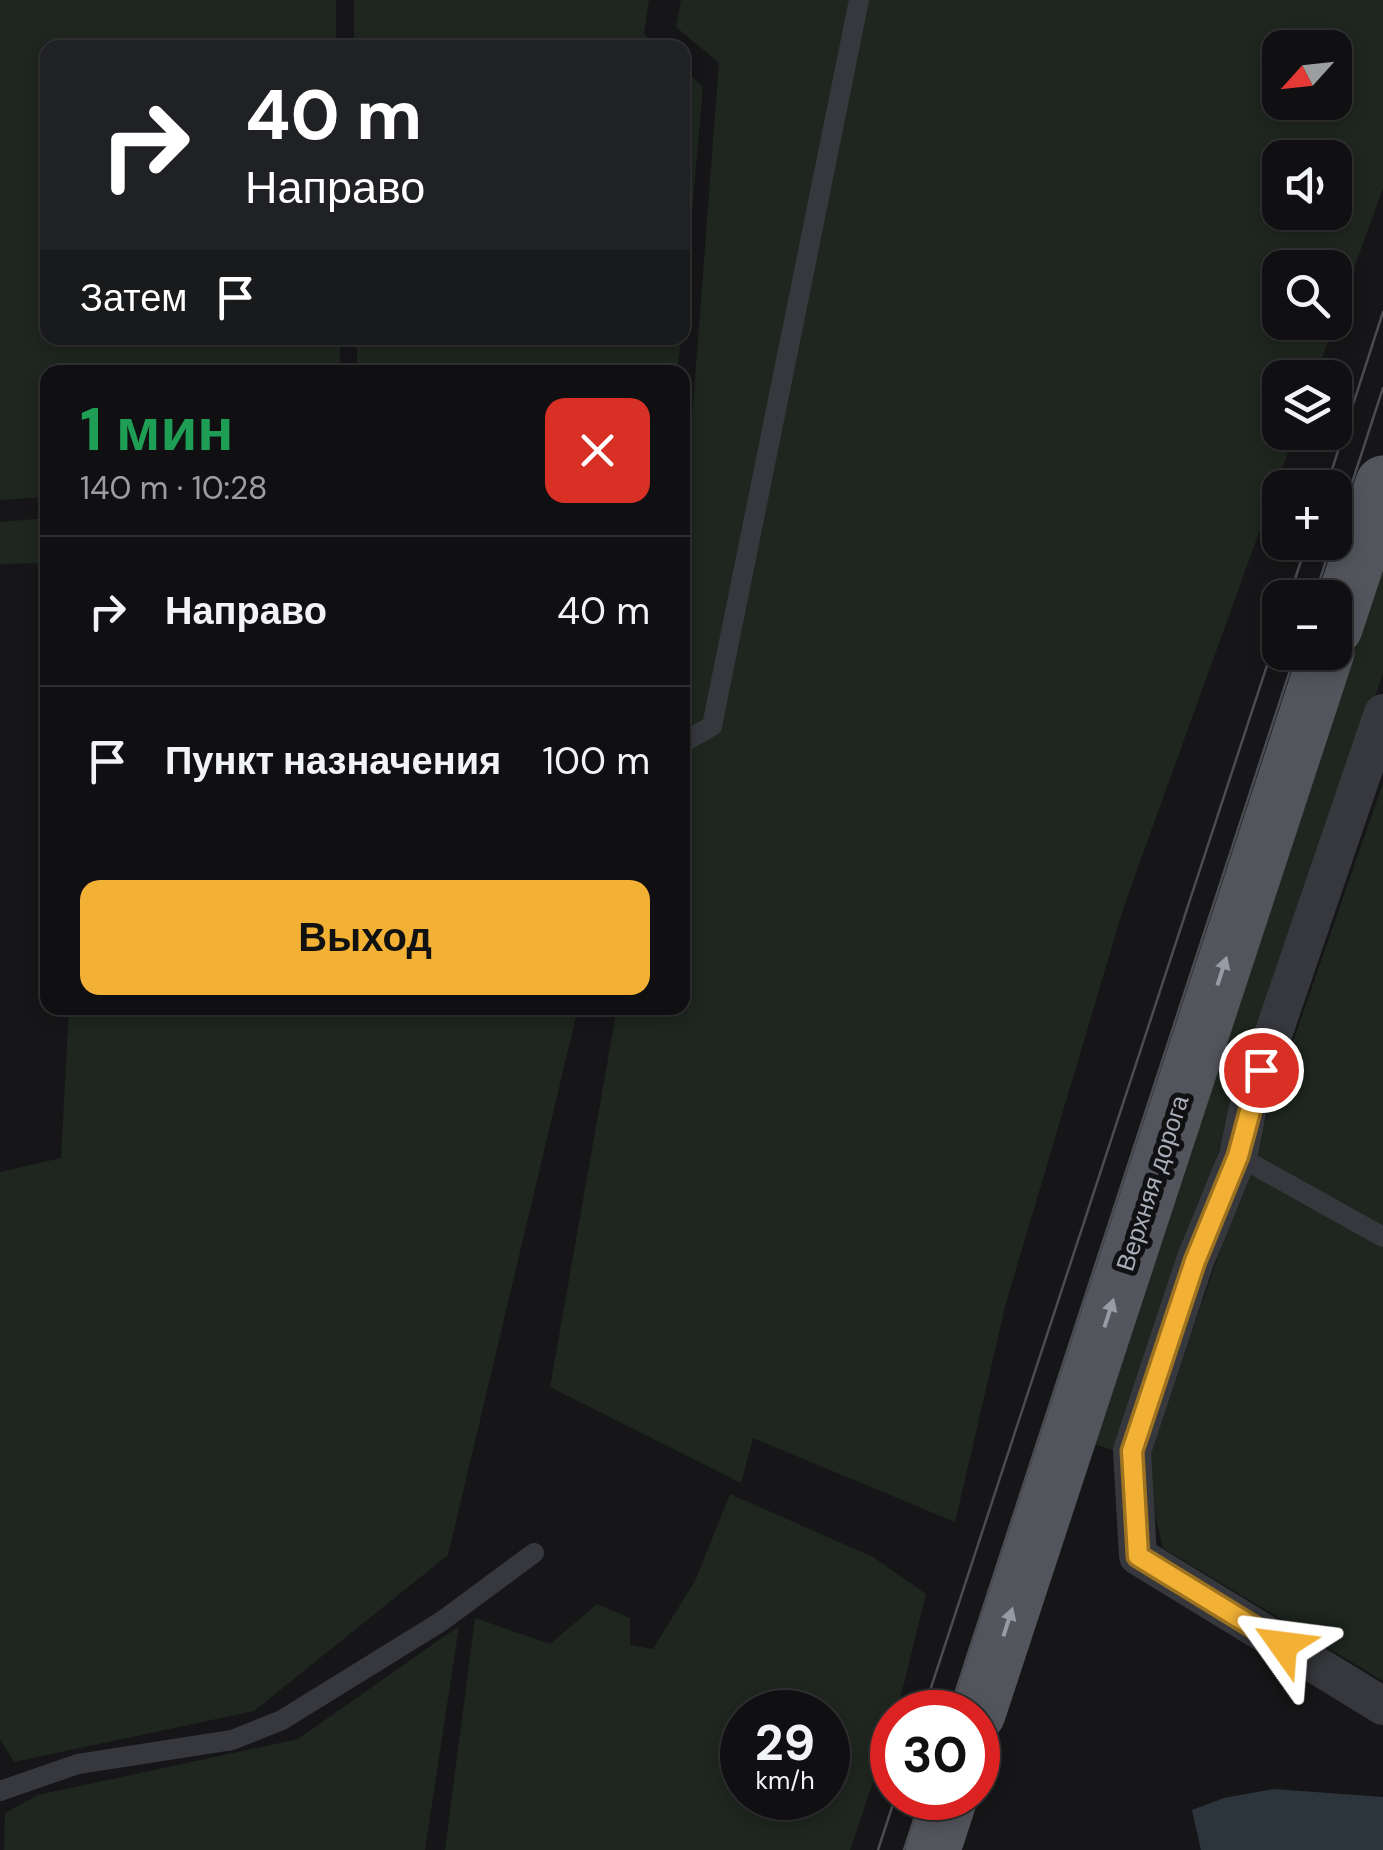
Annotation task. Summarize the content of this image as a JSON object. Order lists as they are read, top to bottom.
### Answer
{
  "streets": {
    "main road": ["Верхняя дорога"]
  },
  "one_way": ["Верхняя дорога"],
  "north": "bottom left",
  "page": {
    "map_buttons": ["+", "−"],
    "turn": ["40 m", "Направо"],
    "then": "Затем",
    "heading": ["1 мин", "140 m · 10:28"],
    "list": [
      {
        "name": "Направо",
        "value": "40 m"
      },
      {
        "name": "Пункт назначения",
        "value": "100 m"
      }
    ],
    "buttons": "Выход",
    "speed": "29 km/h",
    "limit": "30"
  }
}
